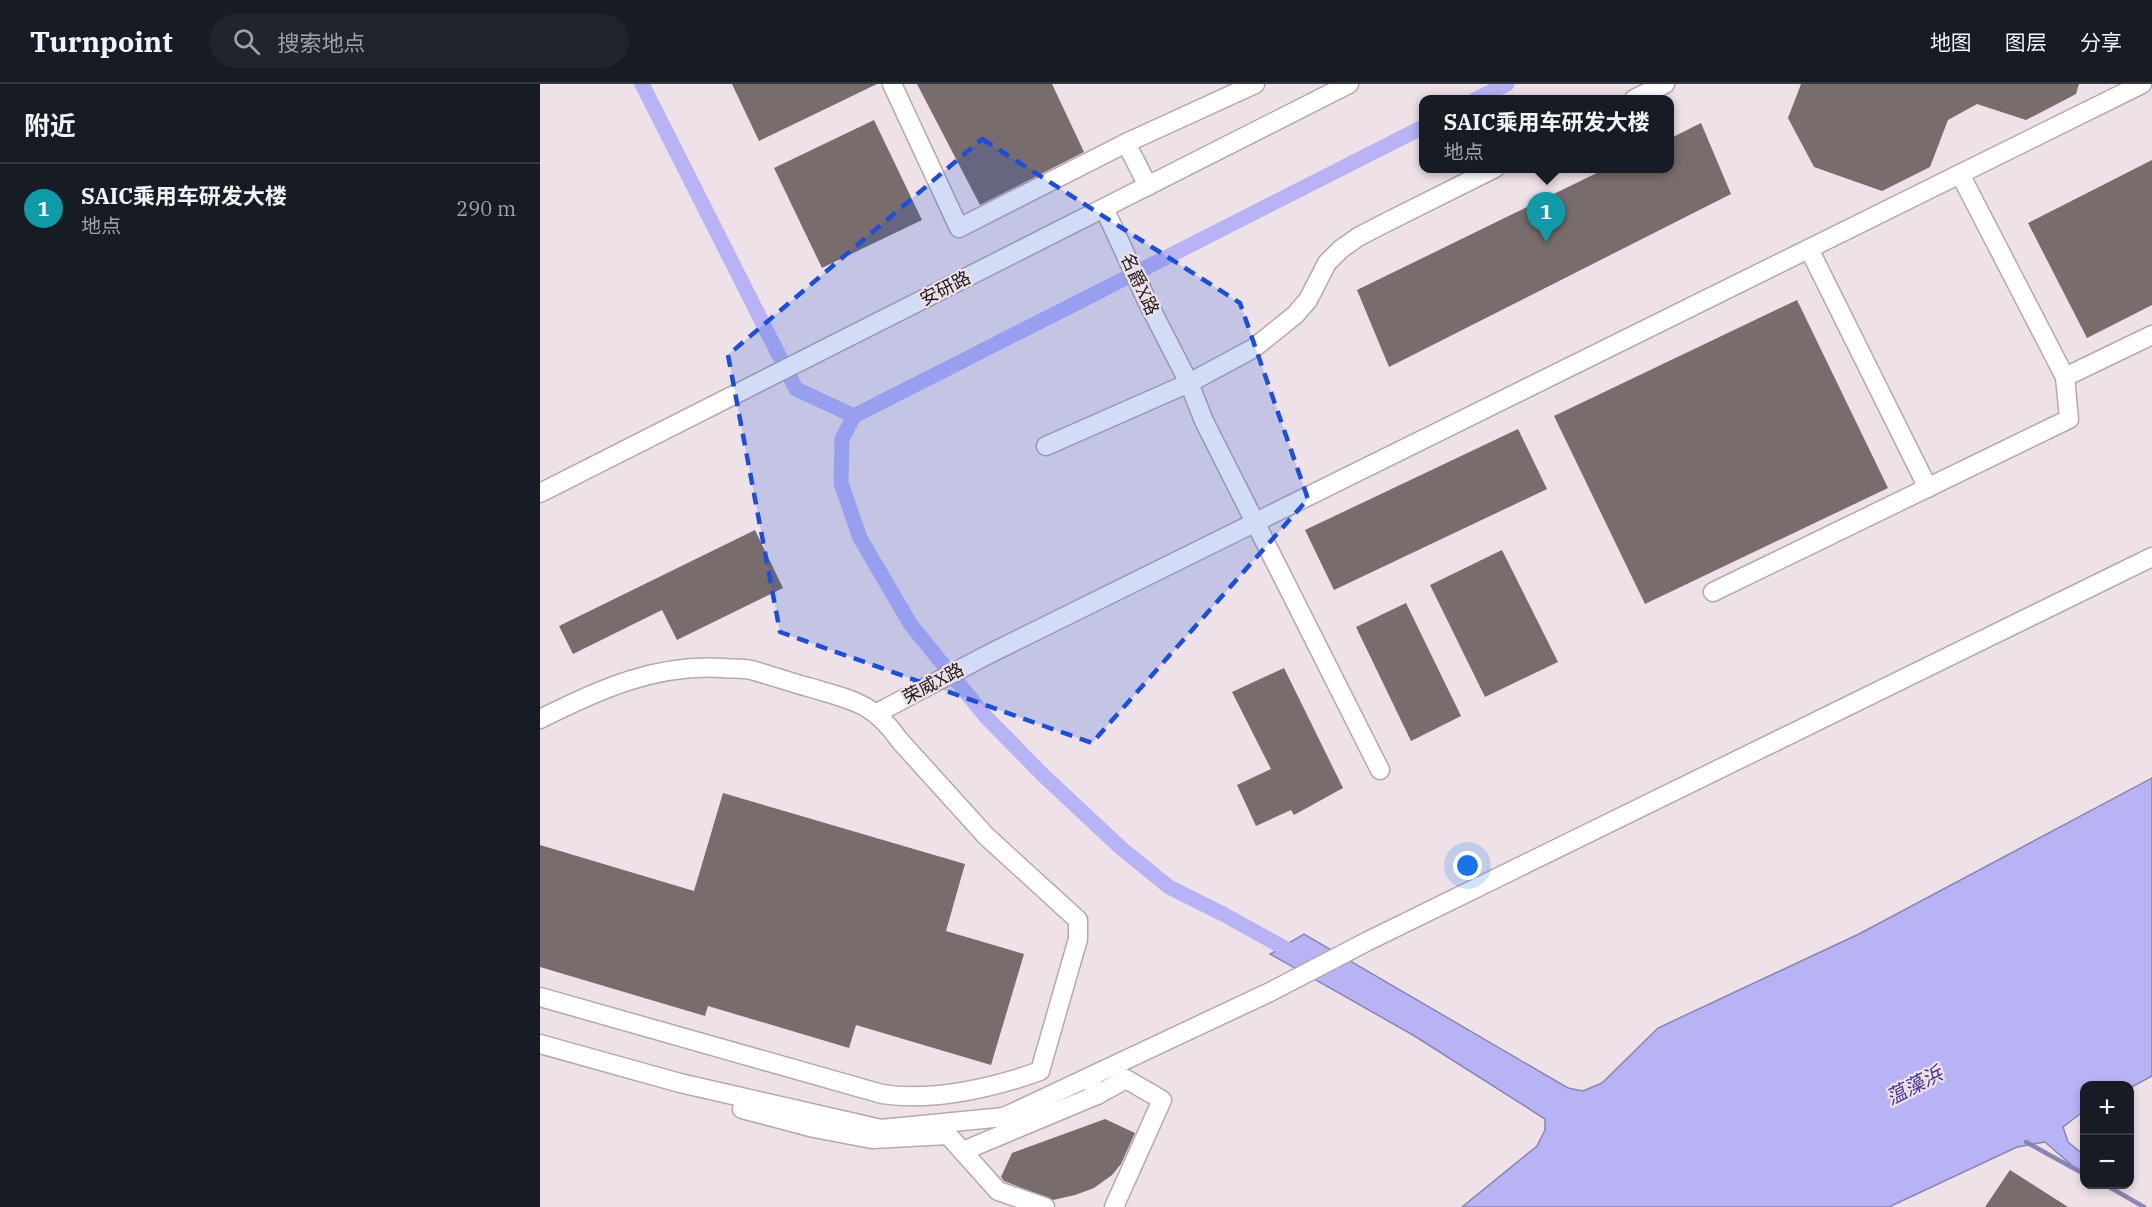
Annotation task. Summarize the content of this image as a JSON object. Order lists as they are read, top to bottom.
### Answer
{
  "streets": {
    "street": ["名爵X路", "安研路", "荣威X路"]
  },
  "crossings": [
    ["名爵X路", "安研路"],
    ["名爵X路", "荣威X路"]
  ],
  "water": ["蕰藻浜"],
  "page": {
    "header": "Turnpoint",
    "search": "搜索地点",
    "nav": ["地图", "图层", "分享"],
    "heading": "附近",
    "popup": ["SAIC乘用车研发大楼", "地点"],
    "list": [
      {
        "mark": "1",
        "name": "SAIC乘用车研发大楼",
        "note": "地点",
        "value": "290 m"
      }
    ],
    "pins": "1",
    "map_buttons": ["+", "−"]
  }
}
